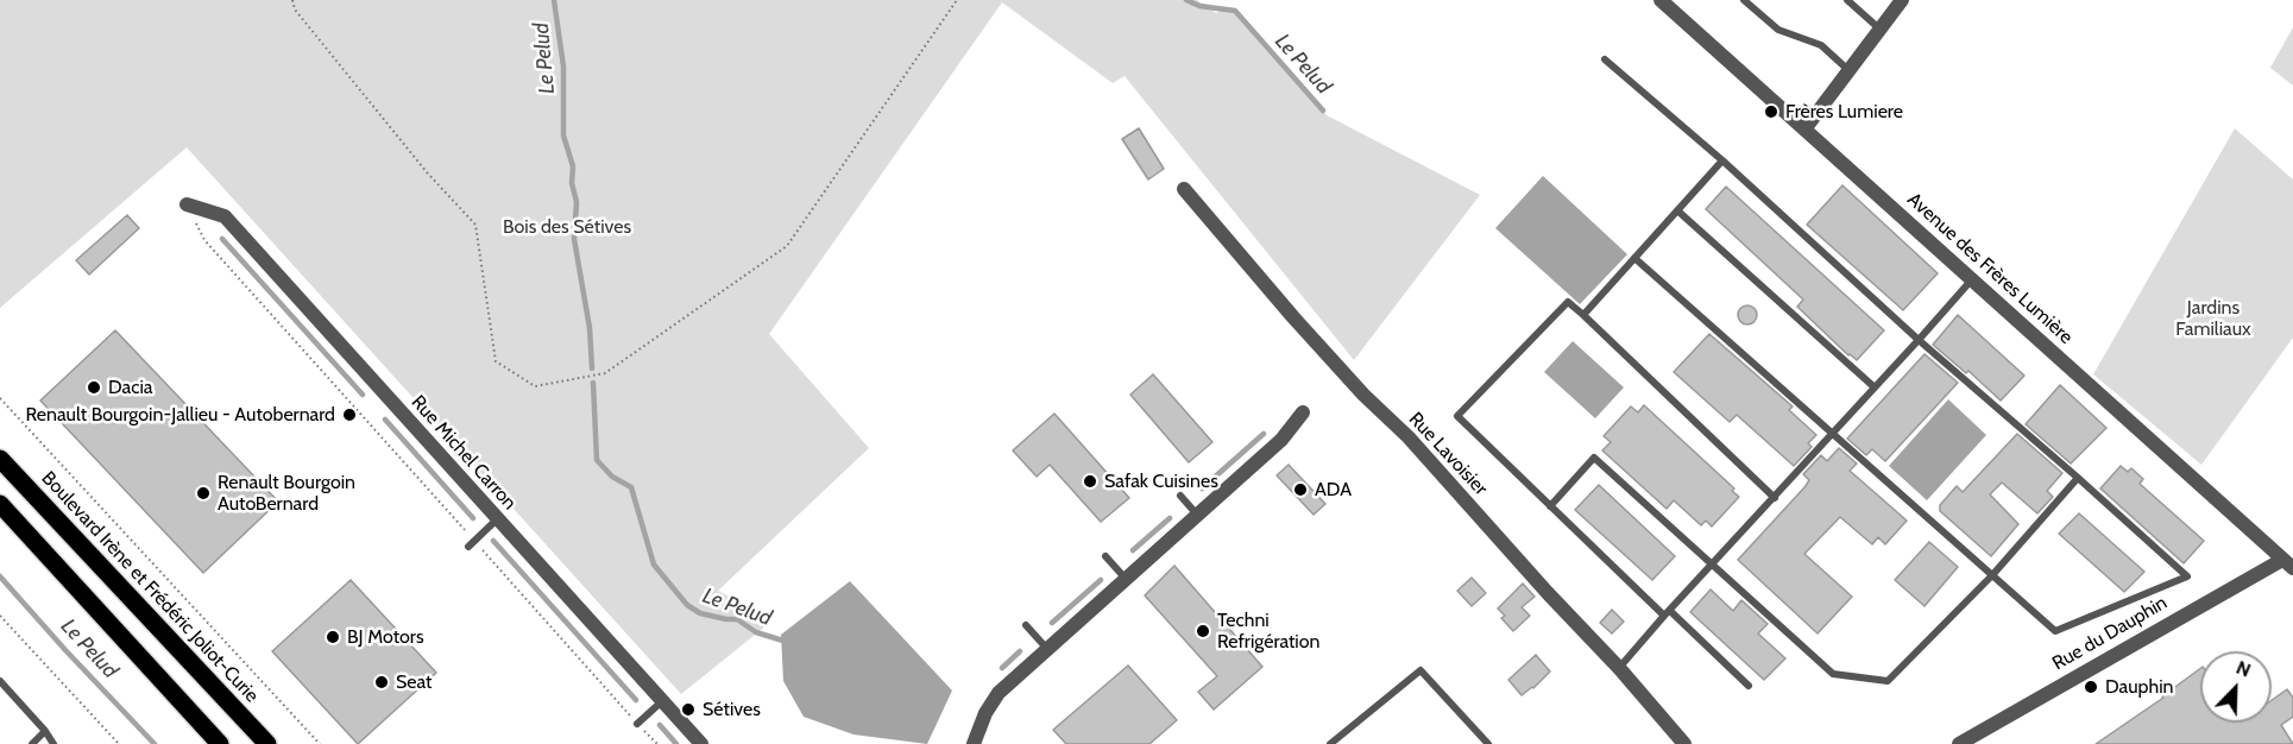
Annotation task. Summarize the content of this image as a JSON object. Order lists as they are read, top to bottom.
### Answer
{
  "streets": {
    "main road": ["Boulevard Irène et Frédéric Joliot-Curie"],
    "street": [
      "Avenue des Frères Lumière",
      "Rue Michel Carron",
      "Rue Lavoisier",
      "Rue du Dauphin"
    ]
  },
  "crossings": [
    ["Avenue des Frères Lumière", "Rue du Dauphin"]
  ],
  "water": ["Le Pelud"],
  "parks": ["Bois des Sétives", "Jardins Familiaux"],
  "places": [
    "Frères Lumiere",
    "Dacia",
    "Renault Bourgoin-Jallieu - Autobernard",
    "Safak Cuisines",
    "ADA",
    "Renault Bourgoin AutoBernard",
    "Techni Refrigération",
    "BJ Motors",
    "Seat",
    "Dauphin",
    "Sétives"
  ],
  "north": "top right"
}
